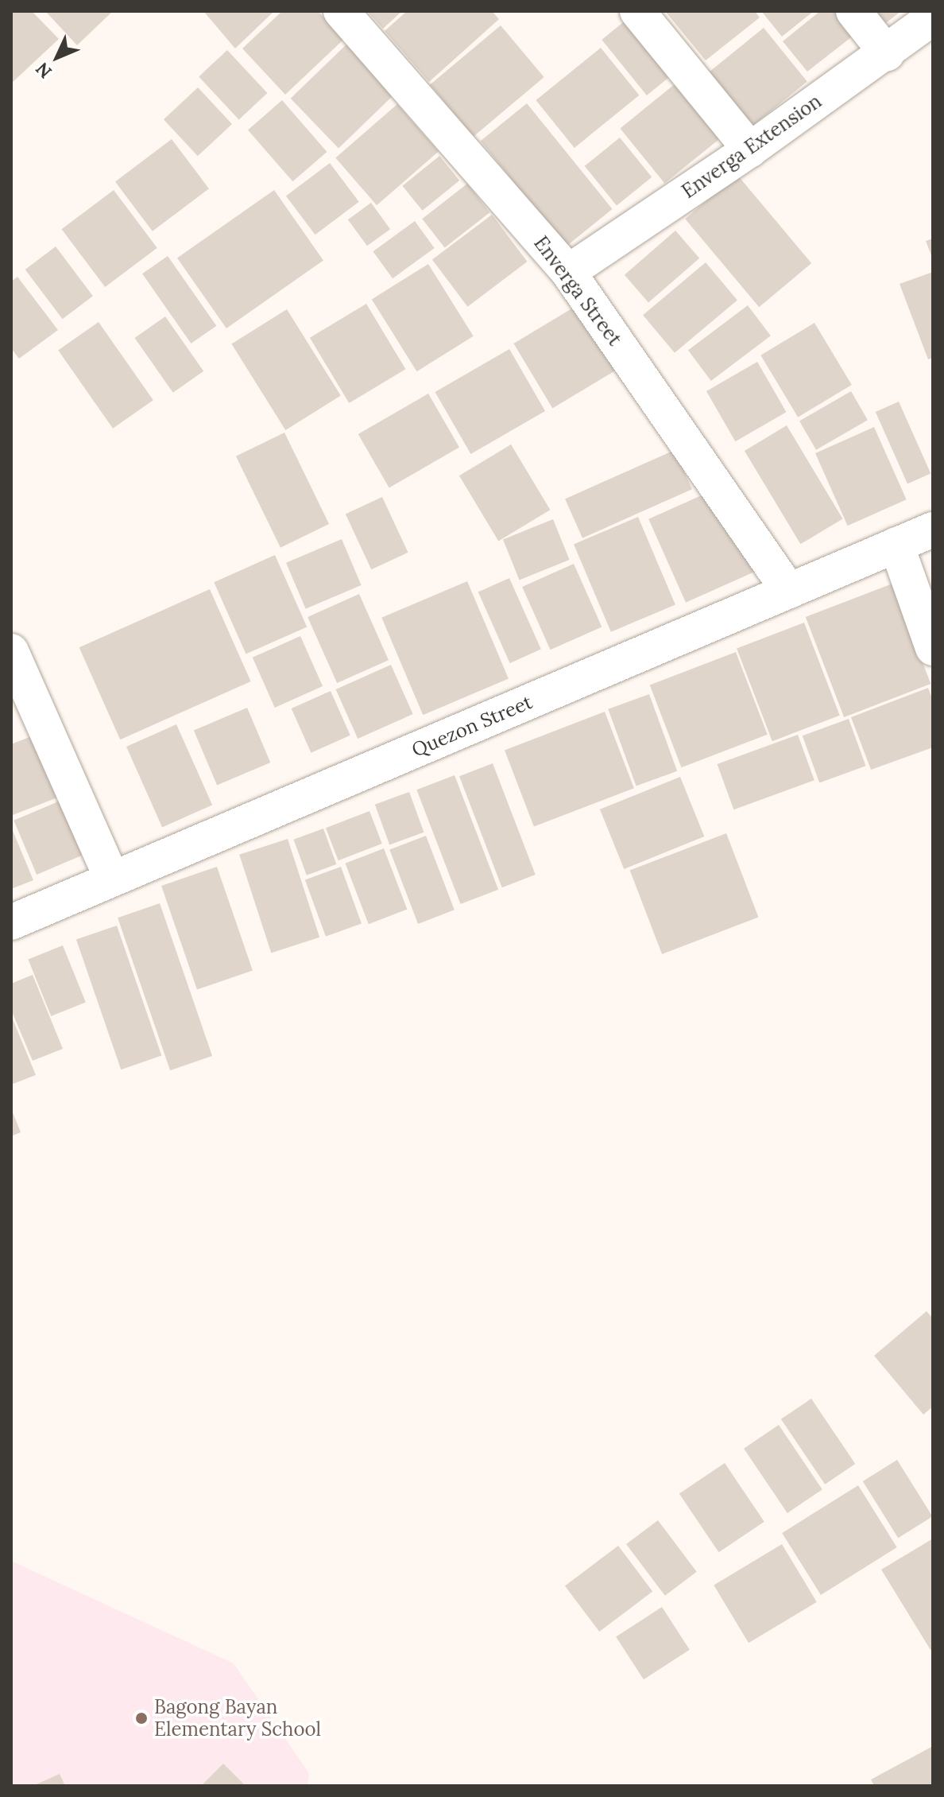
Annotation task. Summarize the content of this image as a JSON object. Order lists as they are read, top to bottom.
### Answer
{
  "streets": {
    "street": ["Enverga Extension", "Enverga Street", "Quezon Street"]
  },
  "crossings": [
    ["Enverga Extension", "Enverga Street"],
    ["Enverga Street", "Quezon Street"]
  ],
  "places": ["Bagong Bayan Elementary School"],
  "north": "bottom left"
}
